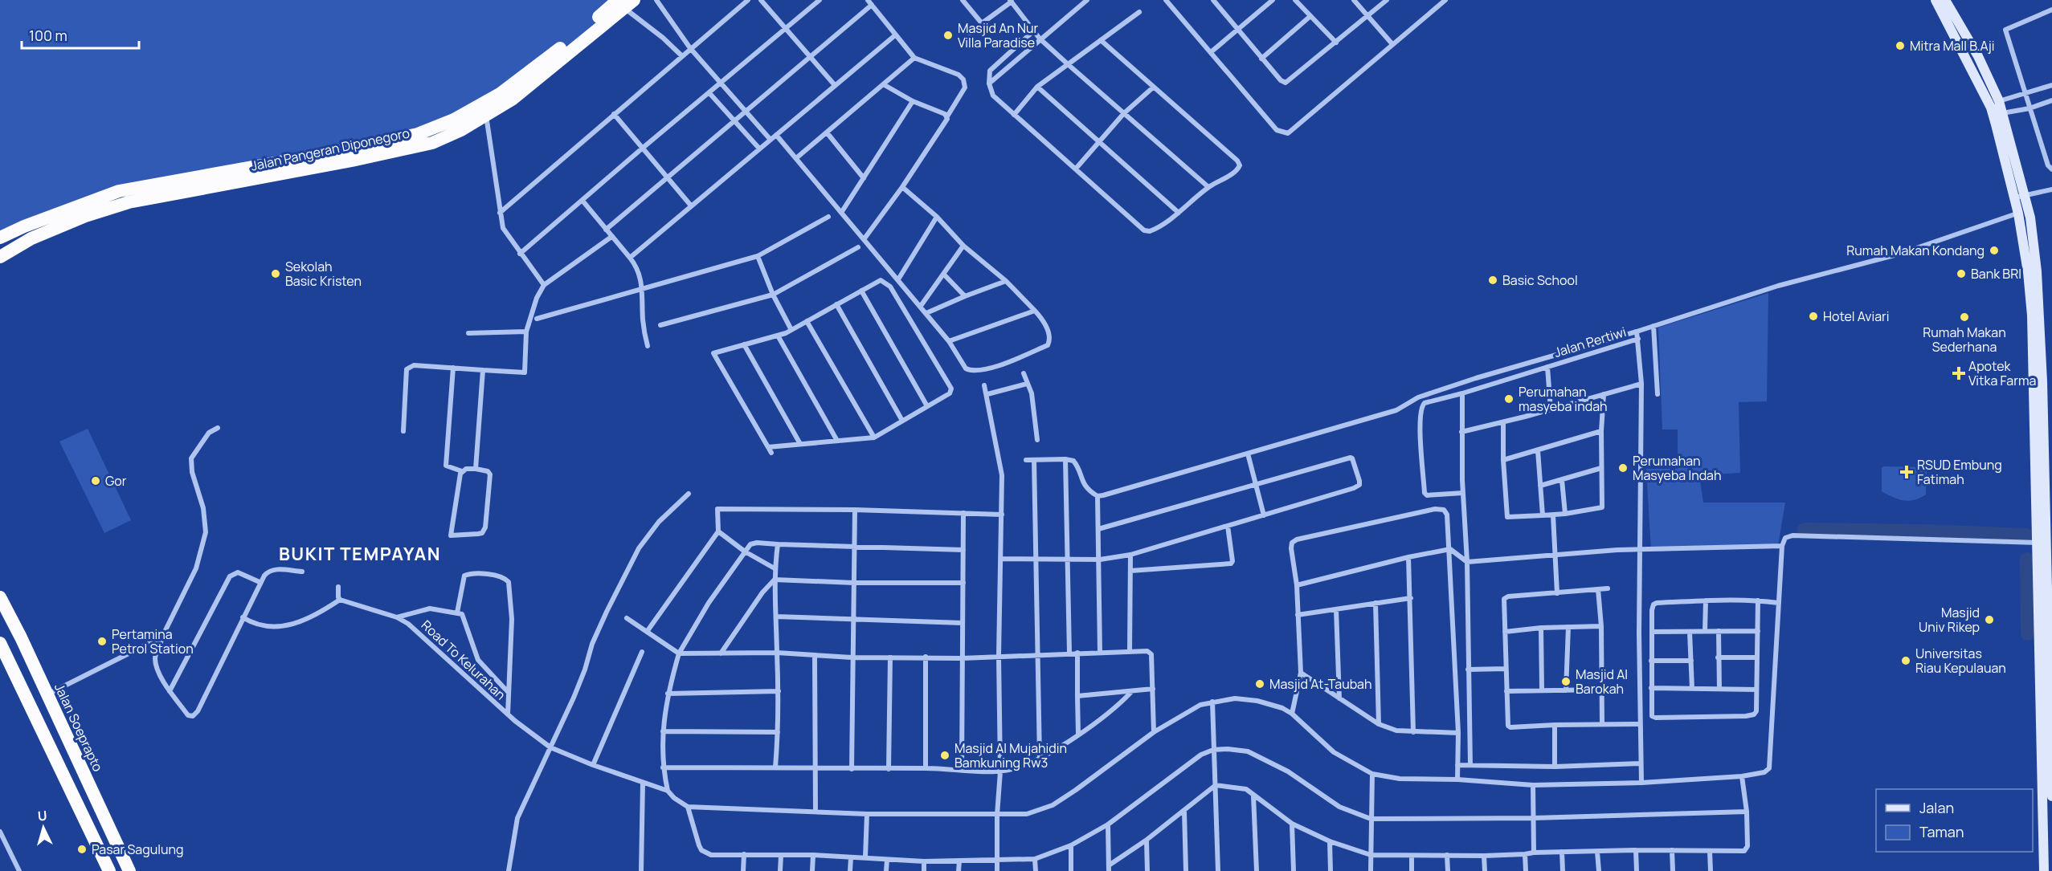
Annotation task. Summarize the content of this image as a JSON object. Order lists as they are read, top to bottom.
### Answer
{
  "streets": {
    "highway": ["Jalan Pangeran Diponegoro", "Jalan Soeprapto"],
    "street": ["Jalan Pertiwi", "Road To Kelurahan"]
  },
  "districts": ["BUKIT TEMPAYAN"],
  "places": {
    "other": [
      "Masjid An Nur Villa Paradise",
      "Mitra Mall B.Aji",
      "Rumah Makan Kondang",
      "Sekolah Basic Kristen",
      "Bank BRI",
      "Basic School",
      "Hotel Aviari",
      "Rumah Makan Sederhana",
      "Perumahan masyeba indah",
      "Perumahan Masyeba Indah",
      "Gor",
      "Masjid Univ Rikep",
      "Pertamina Petrol Station",
      "Universitas Riau Kepulauan",
      "Masjid Al Barokah",
      "Masjid At-Taubah",
      "Masjid Al Mujahidin Bamkuning Rw3",
      "Pasar Sagulung"
    ],
    "health": ["Apotek Vitka Farma", "RSUD Embung Fatimah"]
  },
  "legend": ["Jalan", "Taman"],
  "scale_bar": "100 m",
  "north": "top"
}
